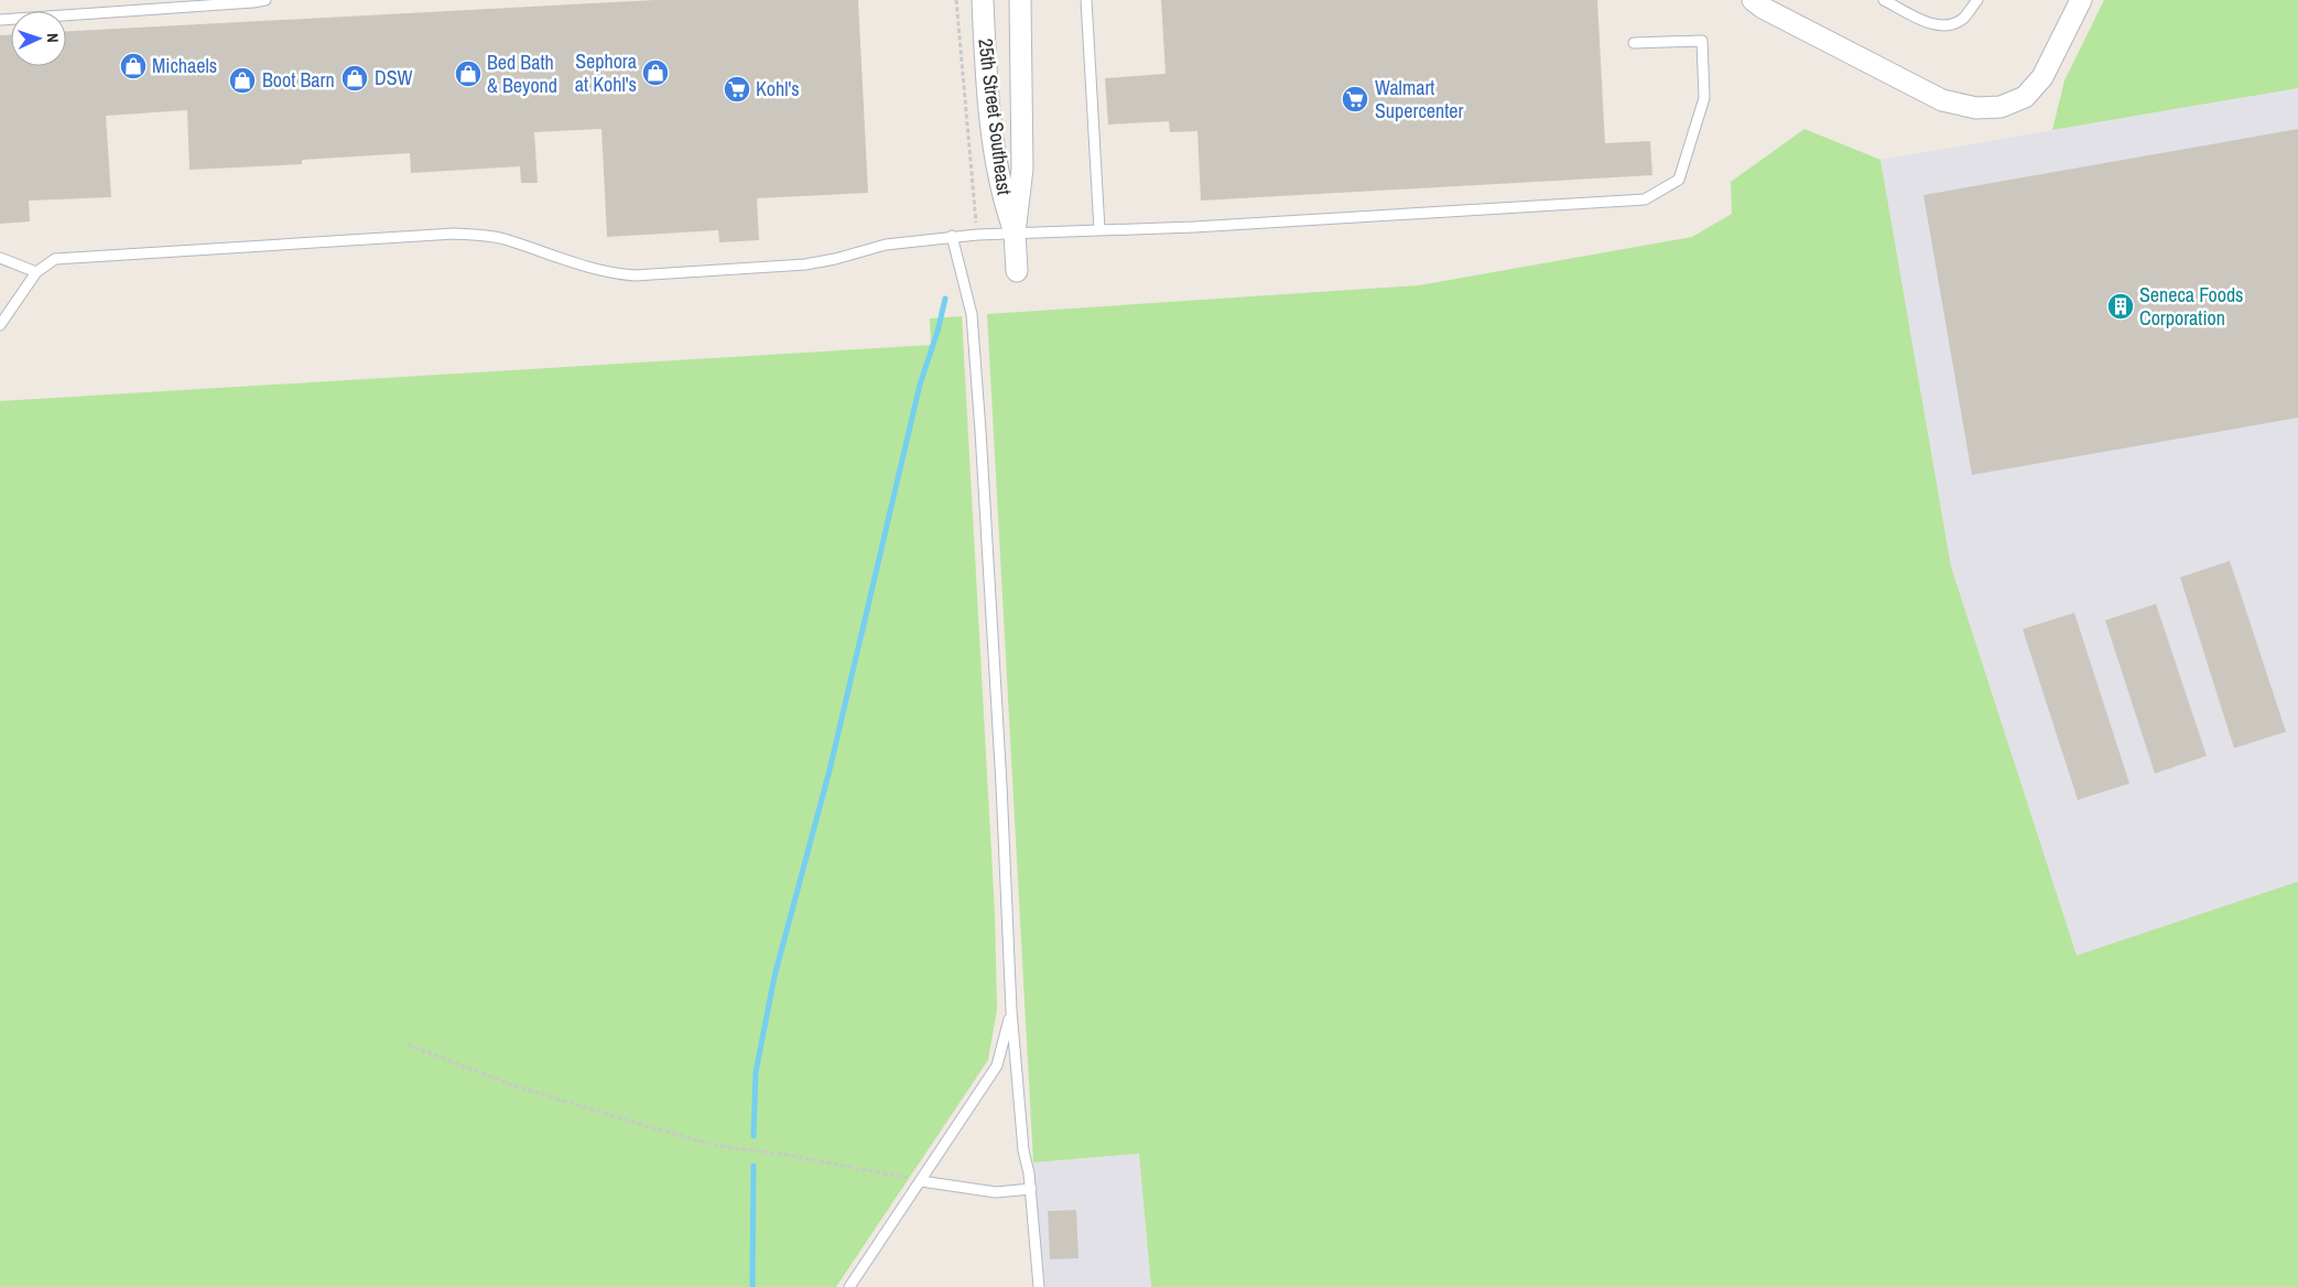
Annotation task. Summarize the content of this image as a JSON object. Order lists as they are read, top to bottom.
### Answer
{
  "streets": {
    "street": ["25th Street Southeast"]
  },
  "places": {
    "shop": [
      "Michaels",
      "Sephora at Kohl's",
      "Bed Bath & Beyond",
      "DSW",
      "Boot Barn"
    ],
    "supermarket": ["Kohl's", "Walmart Supercenter"],
    "building": ["Seneca Foods Corporation"]
  },
  "north": "right"
}
